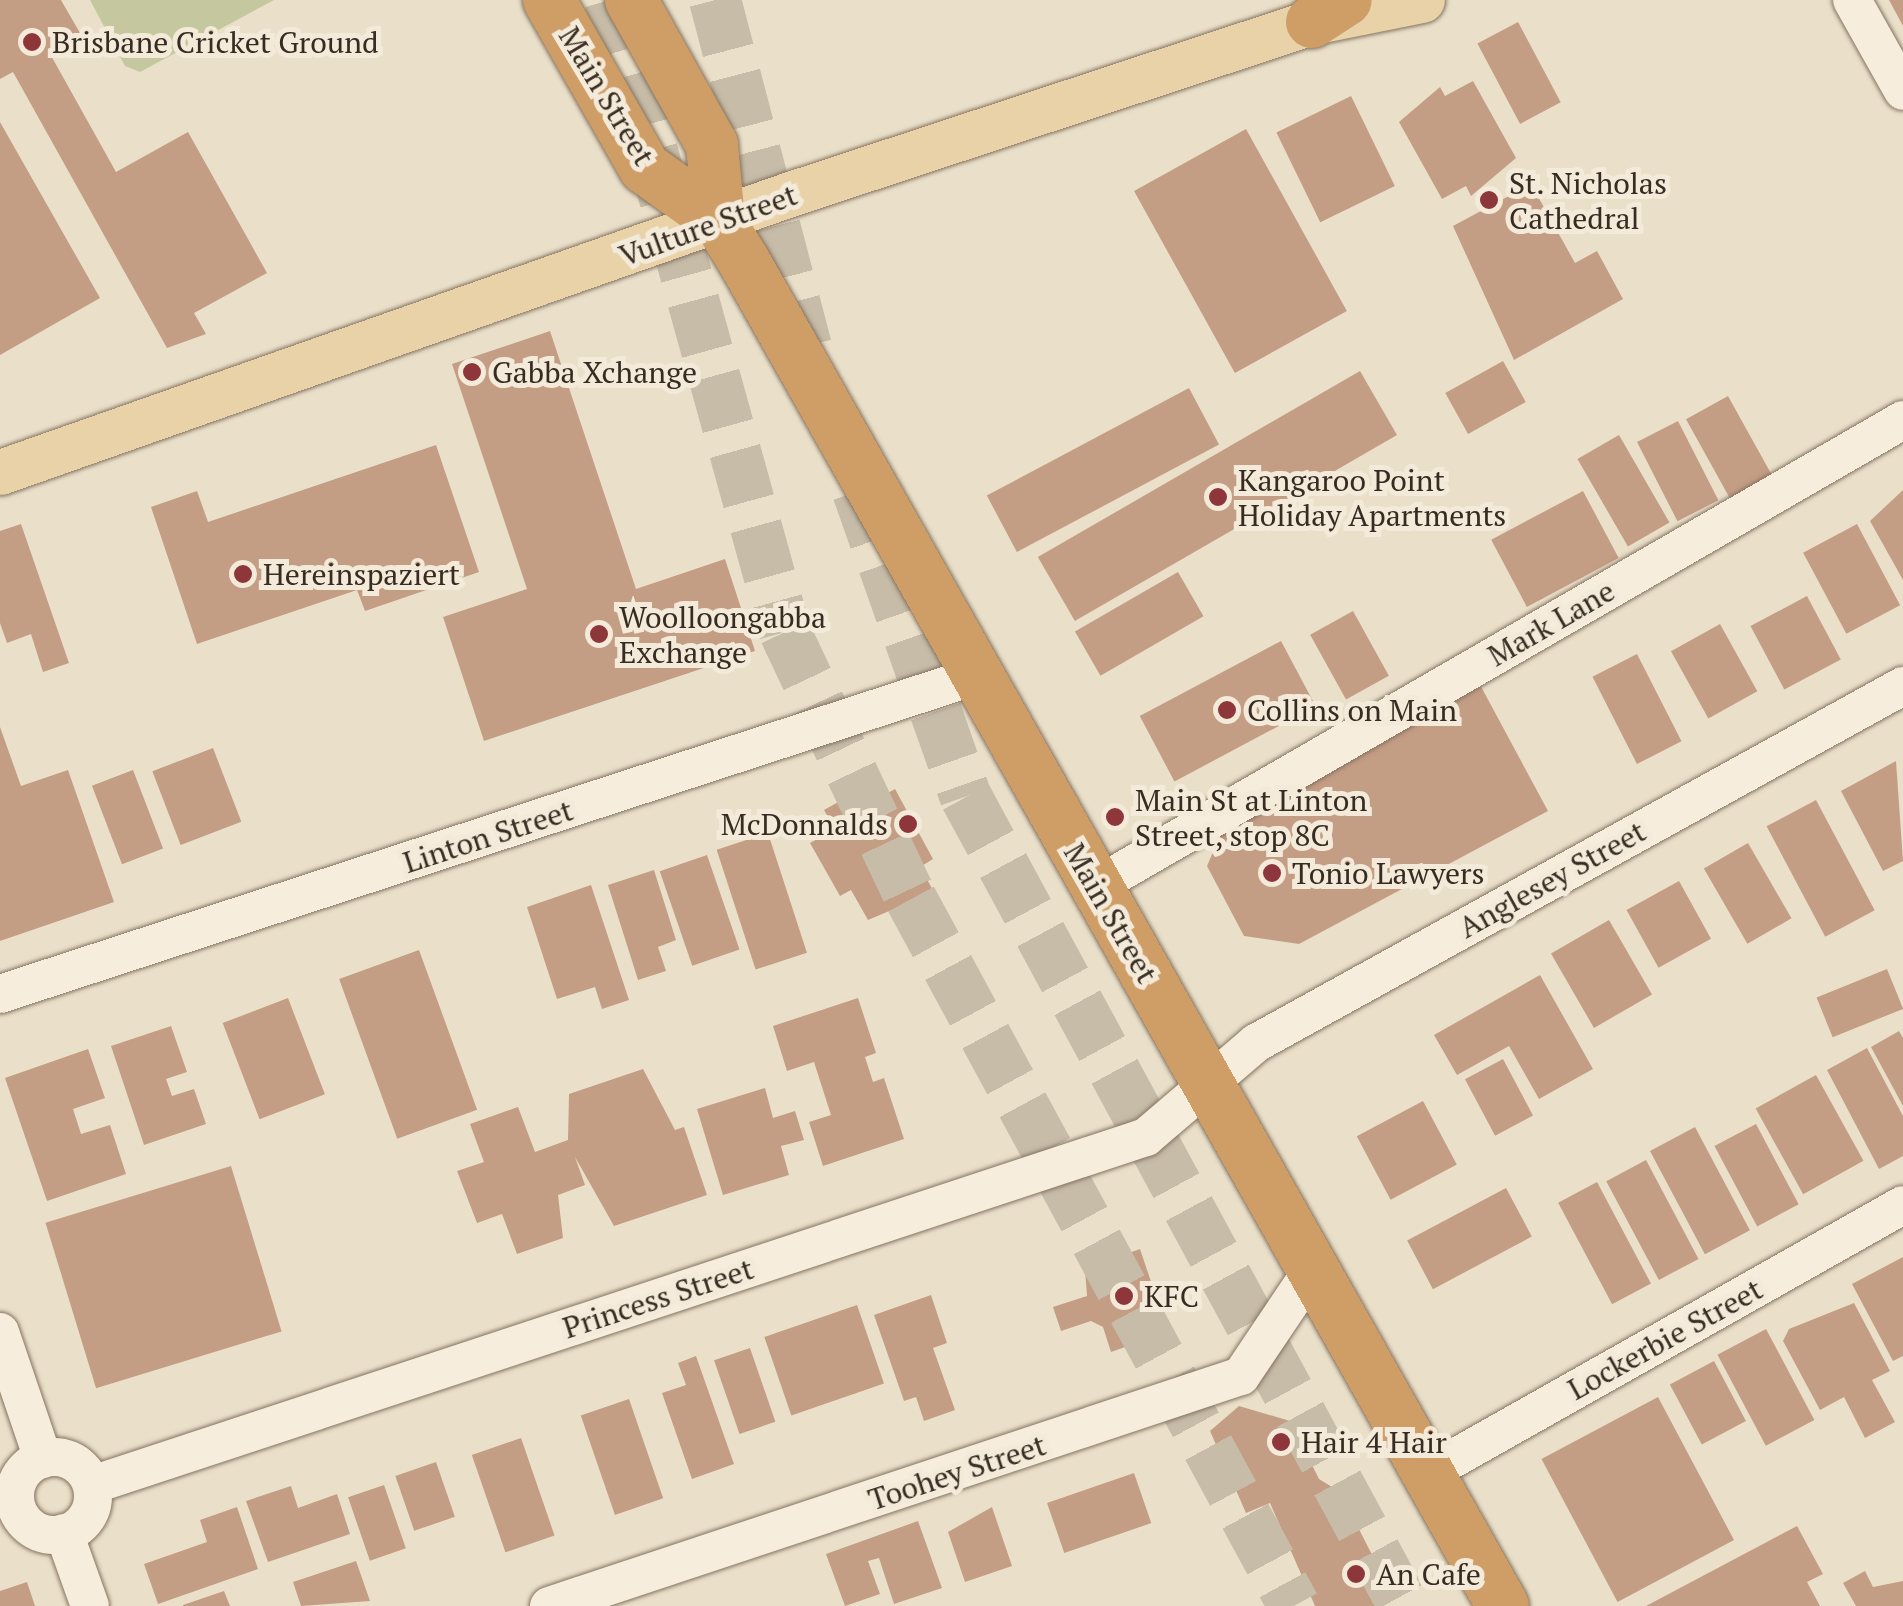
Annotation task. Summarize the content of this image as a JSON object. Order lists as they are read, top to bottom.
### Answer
{
  "streets": {
    "highway": ["Main Street"],
    "main road": ["Vulture Street"],
    "street": [
      "Mark Lane",
      "Linton Street",
      "Anglesey Street",
      "Princess Street",
      "Lockerbie Street",
      "Toohey Street"
    ]
  },
  "crossings": [
    ["Main Street", "Vulture Street"],
    ["Main Street", "Mark Lane"],
    ["Main Street", "Linton Street"],
    ["Main Street", "Anglesey Street"],
    ["Main Street", "Princess Street"],
    ["Main Street", "Lockerbie Street"],
    ["Main Street", "Toohey Street"],
    ["Anglesey Street", "Princess Street"]
  ],
  "places": [
    "Brisbane Cricket Ground",
    "St. Nicholas Cathedral",
    "Gabba Xchange",
    "Kangaroo Point Holiday Apartments",
    "Hereinspaziert",
    "Woolloongabba Exchange",
    "Collins on Main",
    "Main St at Linton Street, stop 8C",
    "McDonnalds",
    "Tonio Lawyers",
    "KFC",
    "Hair 4 Hair",
    "An Cafe"
  ]
}
